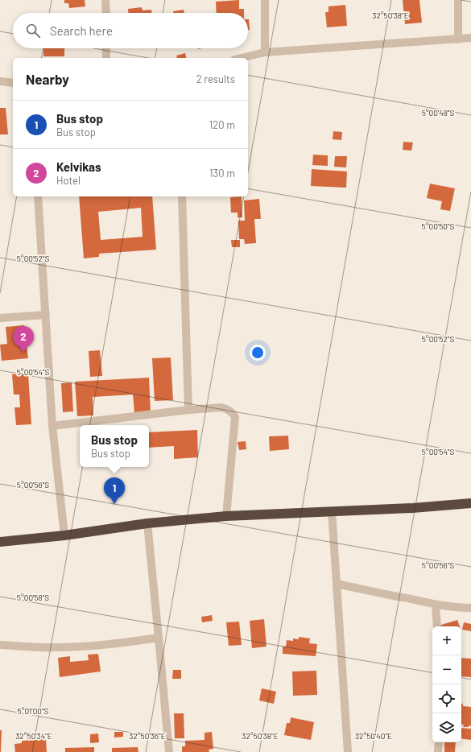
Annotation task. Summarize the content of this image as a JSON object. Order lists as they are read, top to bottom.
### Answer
{
  "page": {
    "search": "Search here",
    "heading": ["Nearby", "2 results"],
    "list": [
      {
        "mark": "1",
        "name": "Bus stop",
        "note": "Bus stop",
        "value": "120 m"
      },
      {
        "mark": "2",
        "name": "Kelvikas",
        "note": "Hotel",
        "value": "130 m"
      }
    ],
    "pins": ["2", "1"],
    "popup": ["Bus stop", "Bus stop"],
    "map_buttons": ["+", "−"]
  },
  "coordinates": [
    "32°50'38\"E",
    "5°00'48\"S",
    "5°00'50\"S",
    "5°00'52\"S",
    "5°00'54\"S",
    "5°00'56\"S",
    "5°00'58\"S",
    "5°01'00\"S",
    "32°50'34\"E",
    "32°50'36\"E",
    "32°50'40\"E"
  ]
}
